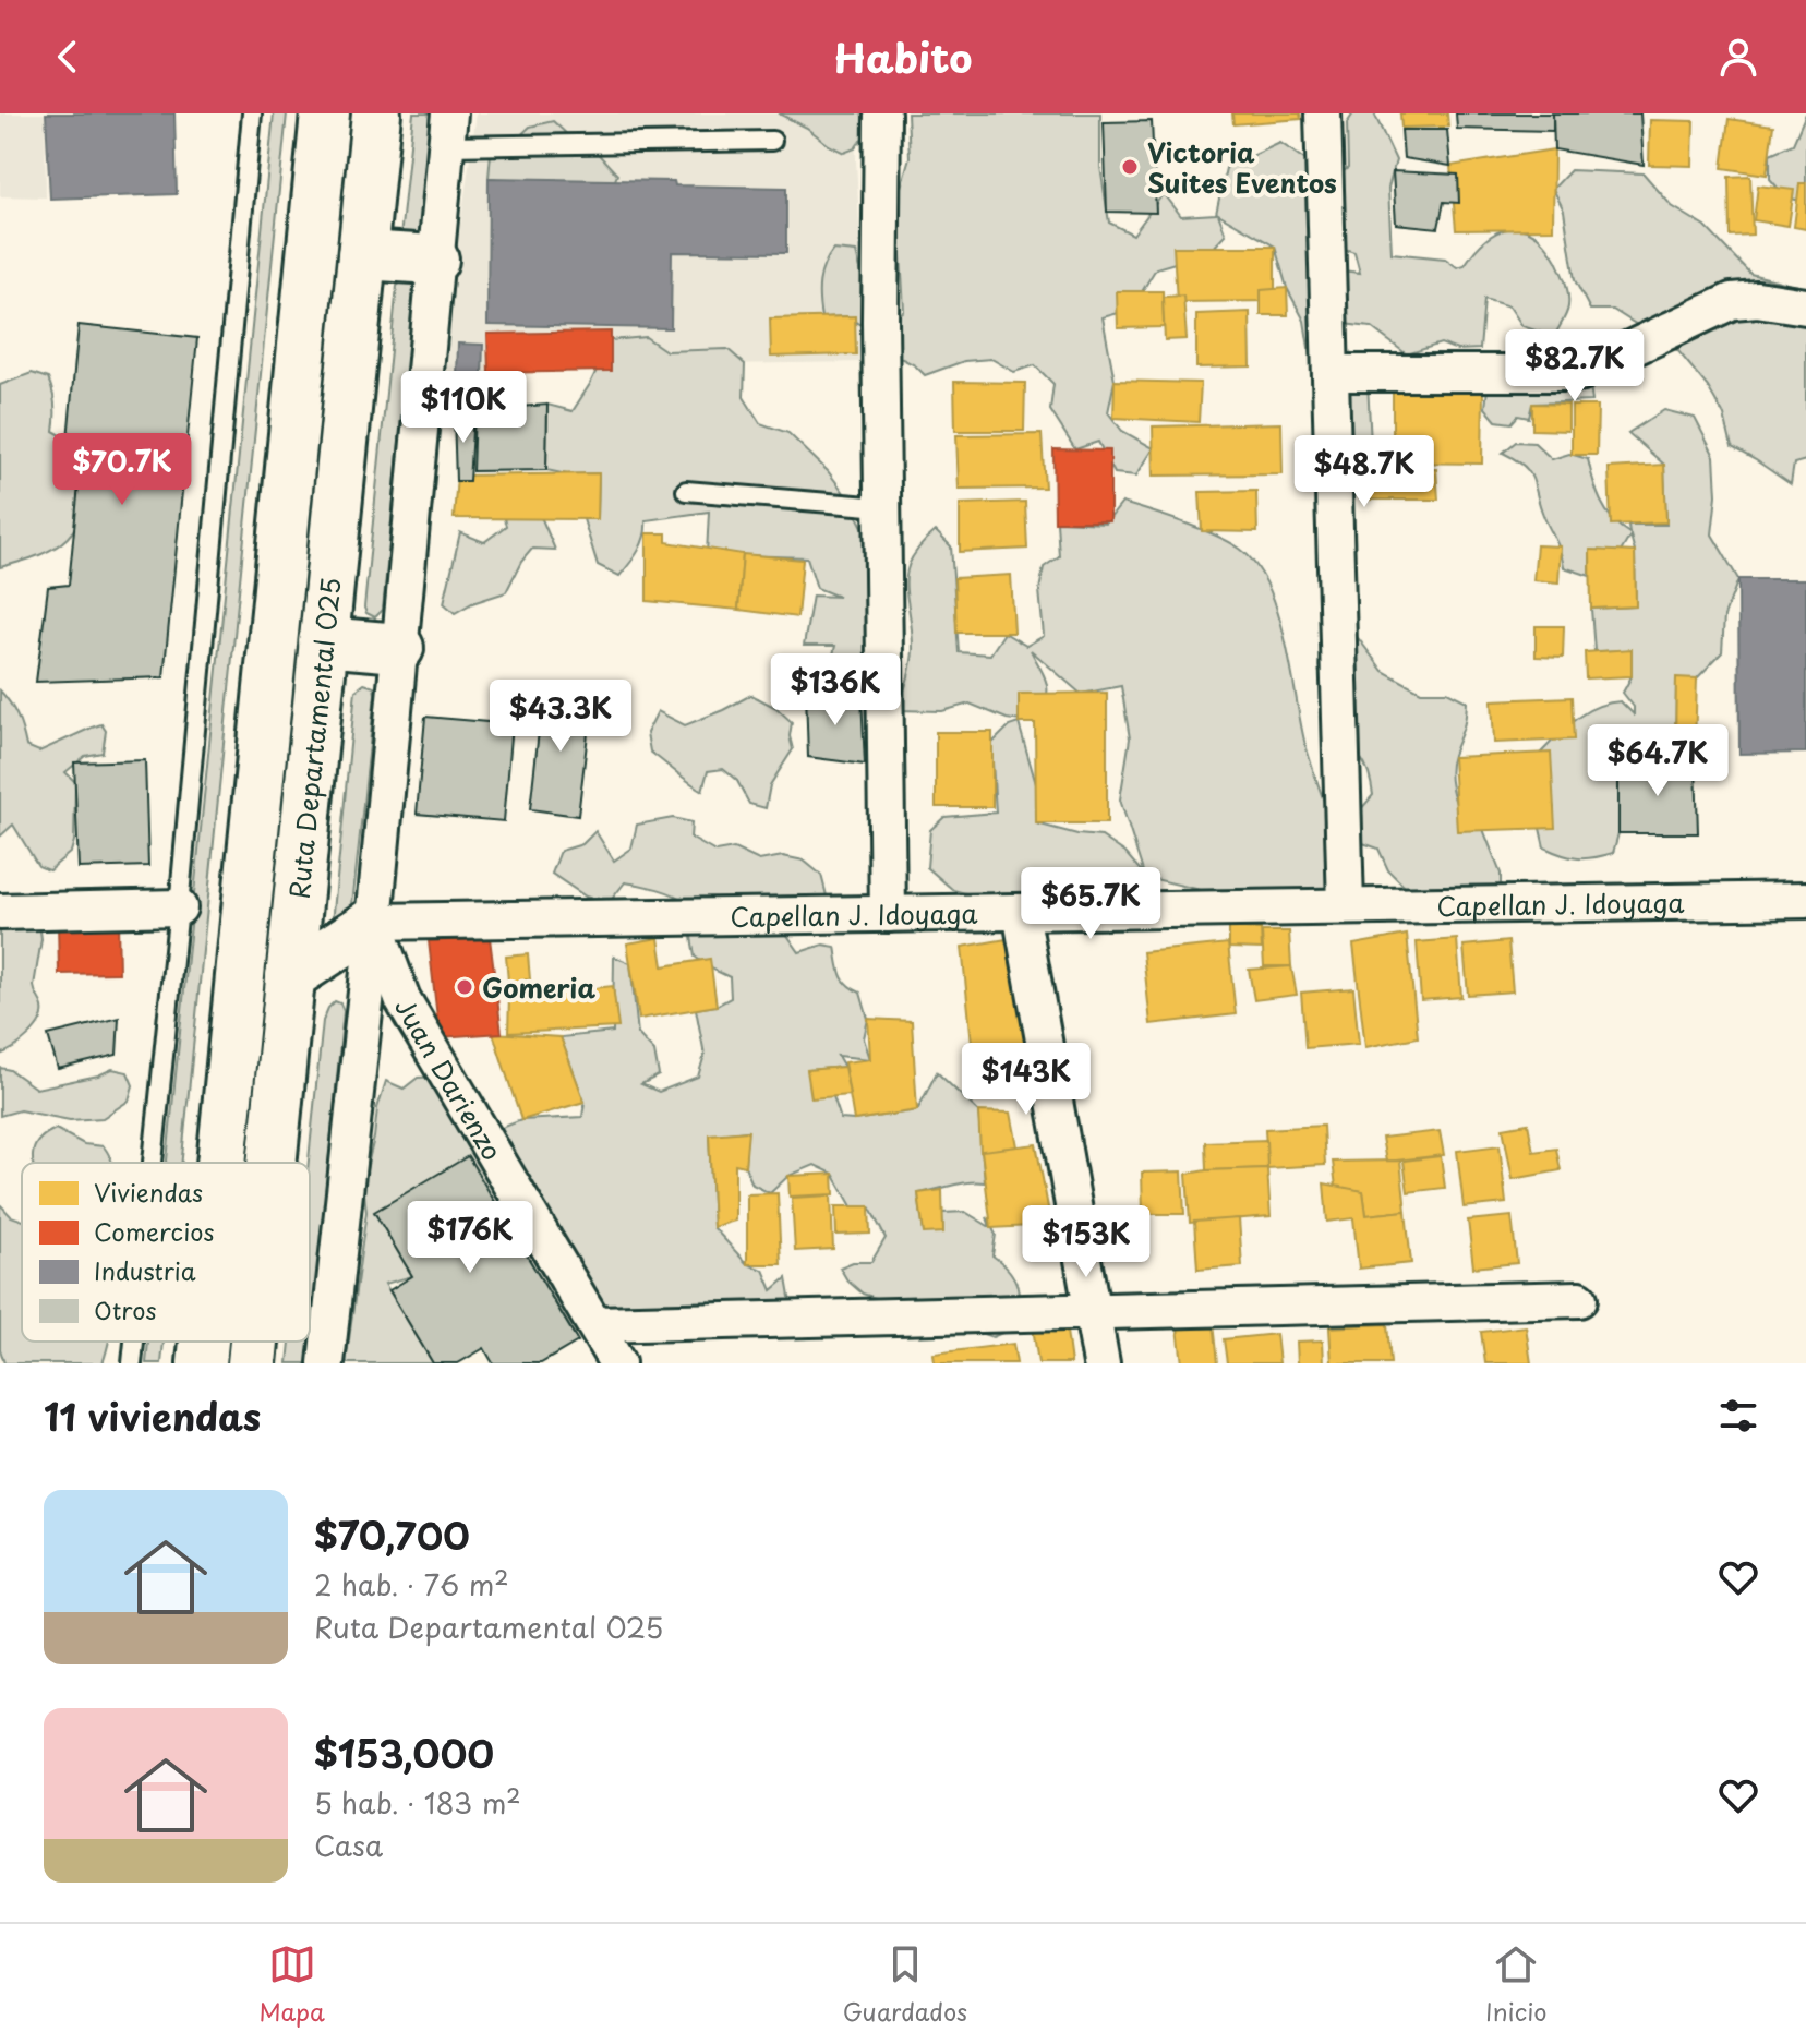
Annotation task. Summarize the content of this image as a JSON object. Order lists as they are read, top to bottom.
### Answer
{
  "streets": {
    "highway": ["Ruta Departamental 025"],
    "street": ["Capellan J. Idoyaga", "Juan Darienzo"]
  },
  "crossings": [
    ["Capellan J. Idoyaga", "Juan Darienzo"]
  ],
  "places": ["Victoria Suites Eventos", "Gomeria"],
  "legend": [
    "Viviendas",
    "Comercios",
    "Industria",
    "Otros"
  ],
  "page": {
    "header": "Habito",
    "price": [
      "$82.7K",
      "$110K",
      "$70.7K",
      "$48.7K",
      "$136K",
      "$43.3K",
      "$64.7K",
      "$65.7K",
      "$143K",
      "$176K",
      "$153K"
    ],
    "heading": "11 viviendas",
    "list": [
      {
        "name": "$70,700",
        "note": "2 hab. · 76 m² · Ruta Departamental 025"
      },
      {
        "name": "$153,000",
        "note": "5 hab. · 183 m² · Casa"
      }
    ],
    "tabs": ["Mapa", "Guardados", "Inicio"]
  }
}
